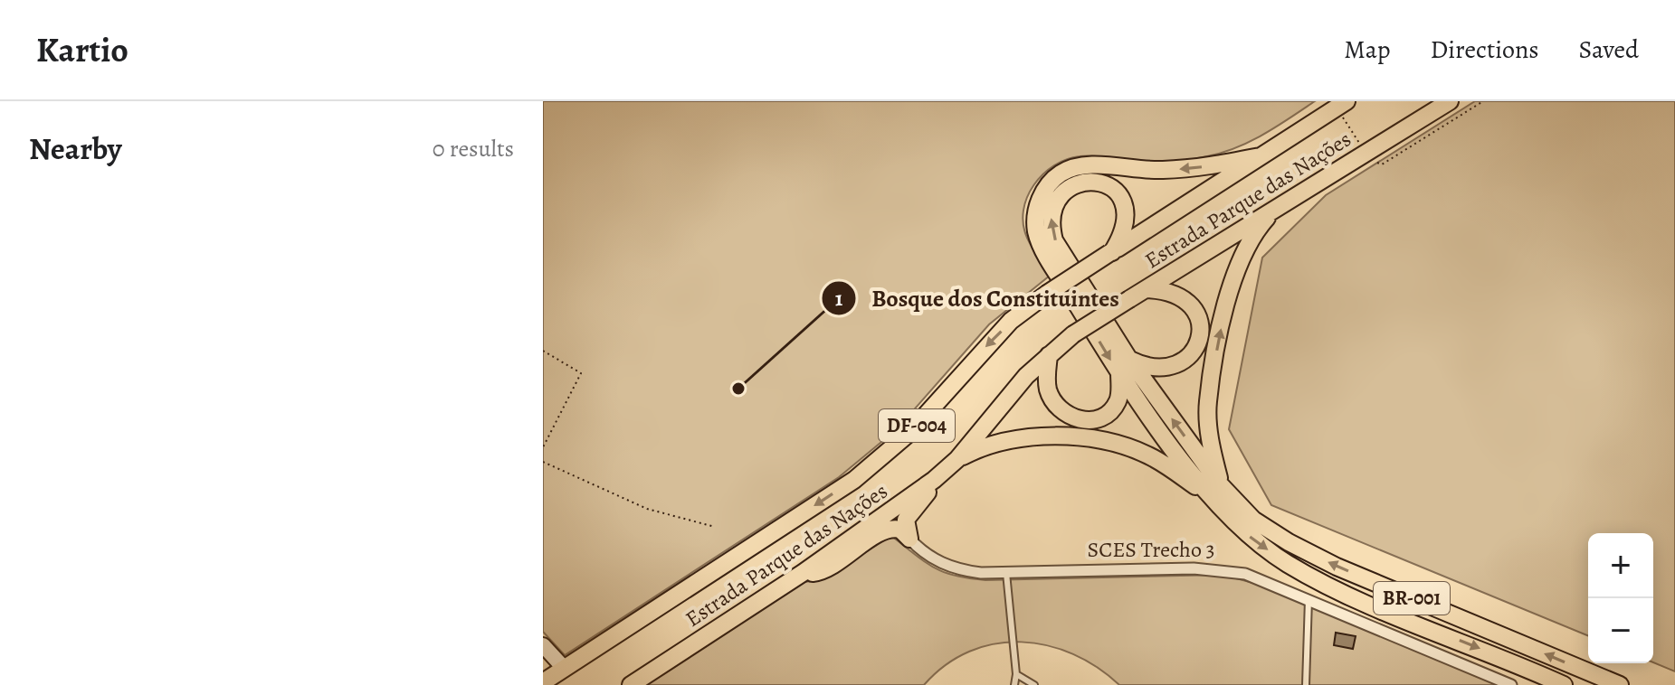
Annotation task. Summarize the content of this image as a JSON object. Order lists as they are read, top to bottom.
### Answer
{
  "streets": {
    "highway": [
      "Estrada Parque das Nações",
      "DF-004",
      "SCES Trecho 3",
      "BR-001"
    ]
  },
  "crossings": [
    ["Estrada Parque das Nações", "BR-001"],
    ["SCES Trecho 3", "BR-001"]
  ],
  "places": ["Bosque dos Constituintes"],
  "page": {
    "header": "Kartio",
    "nav": ["Map", "Directions", "Saved"],
    "heading": ["Nearby", "0 results"],
    "map_buttons": ["+", "−"]
  }
}
